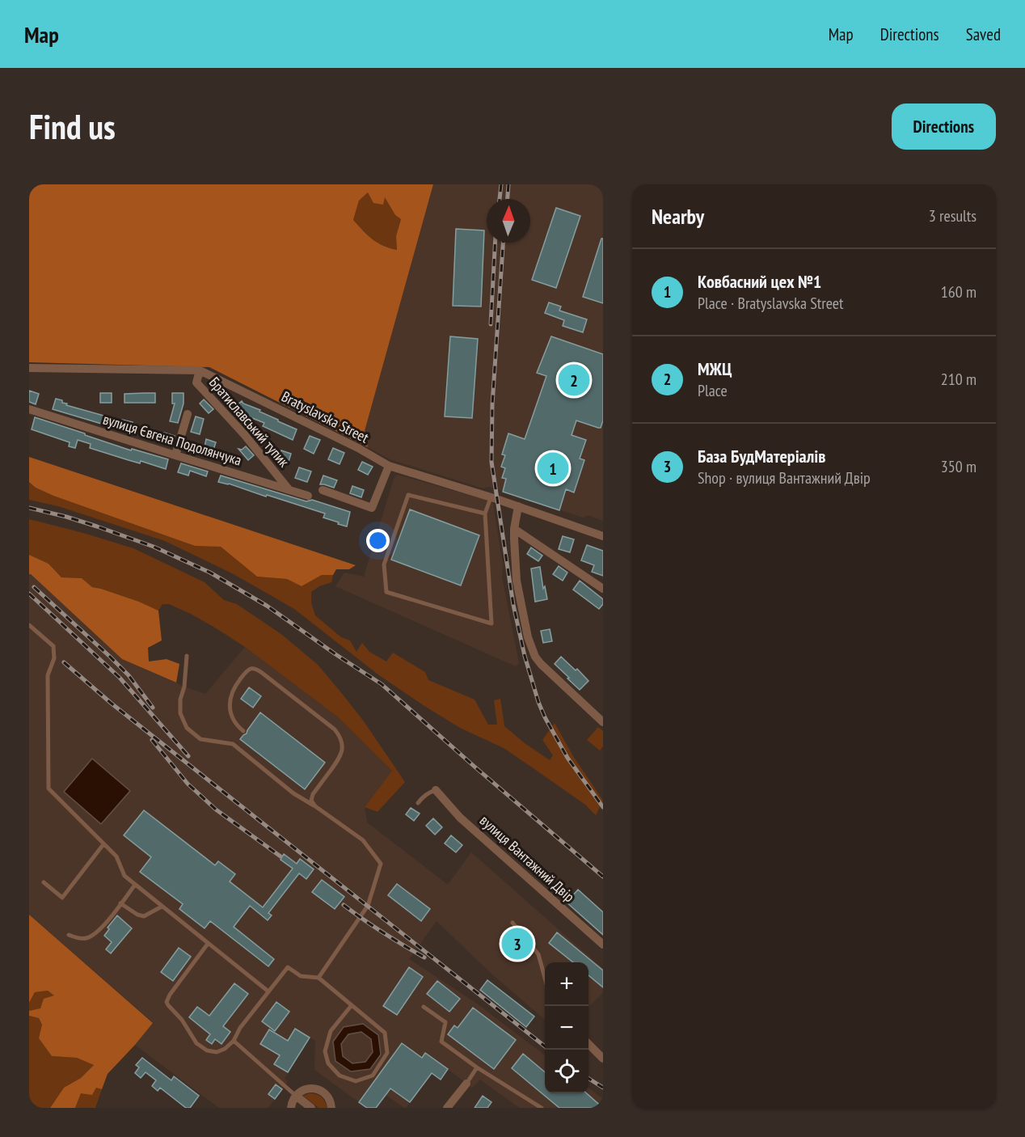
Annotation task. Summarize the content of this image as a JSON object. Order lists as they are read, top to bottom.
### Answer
{
  "streets": {
    "street": [
      "Bratyslavska Street",
      "Братиславський тупик",
      "вулиця Євгена Подолянчука",
      "вулиця Вантажний Двір"
    ]
  },
  "crossings": [
    ["Bratyslavska Street", "Братиславський тупик"],
    ["Братиславський тупик", "вулиця Євгена Подолянчука"]
  ],
  "north": "top",
  "page": {
    "header": "Map",
    "nav": ["Map", "Directions", "Saved"],
    "buttons": "Directions",
    "title": "Find us",
    "heading": ["Nearby", "3 results"],
    "list": [
      {
        "mark": "1",
        "name": "Ковбасний цех №1",
        "note": "Place · Bratyslavska Street",
        "value": "160 m"
      },
      {
        "mark": "2",
        "name": "МЖЦ",
        "note": "Place",
        "value": "210 m"
      },
      {
        "mark": "3",
        "name": "База БудМатеріалів",
        "note": "Shop · вулиця Вантажний Двір",
        "value": "350 m"
      }
    ],
    "pins": ["2", "1", "3"],
    "map_buttons": ["+", "−"]
  }
}
